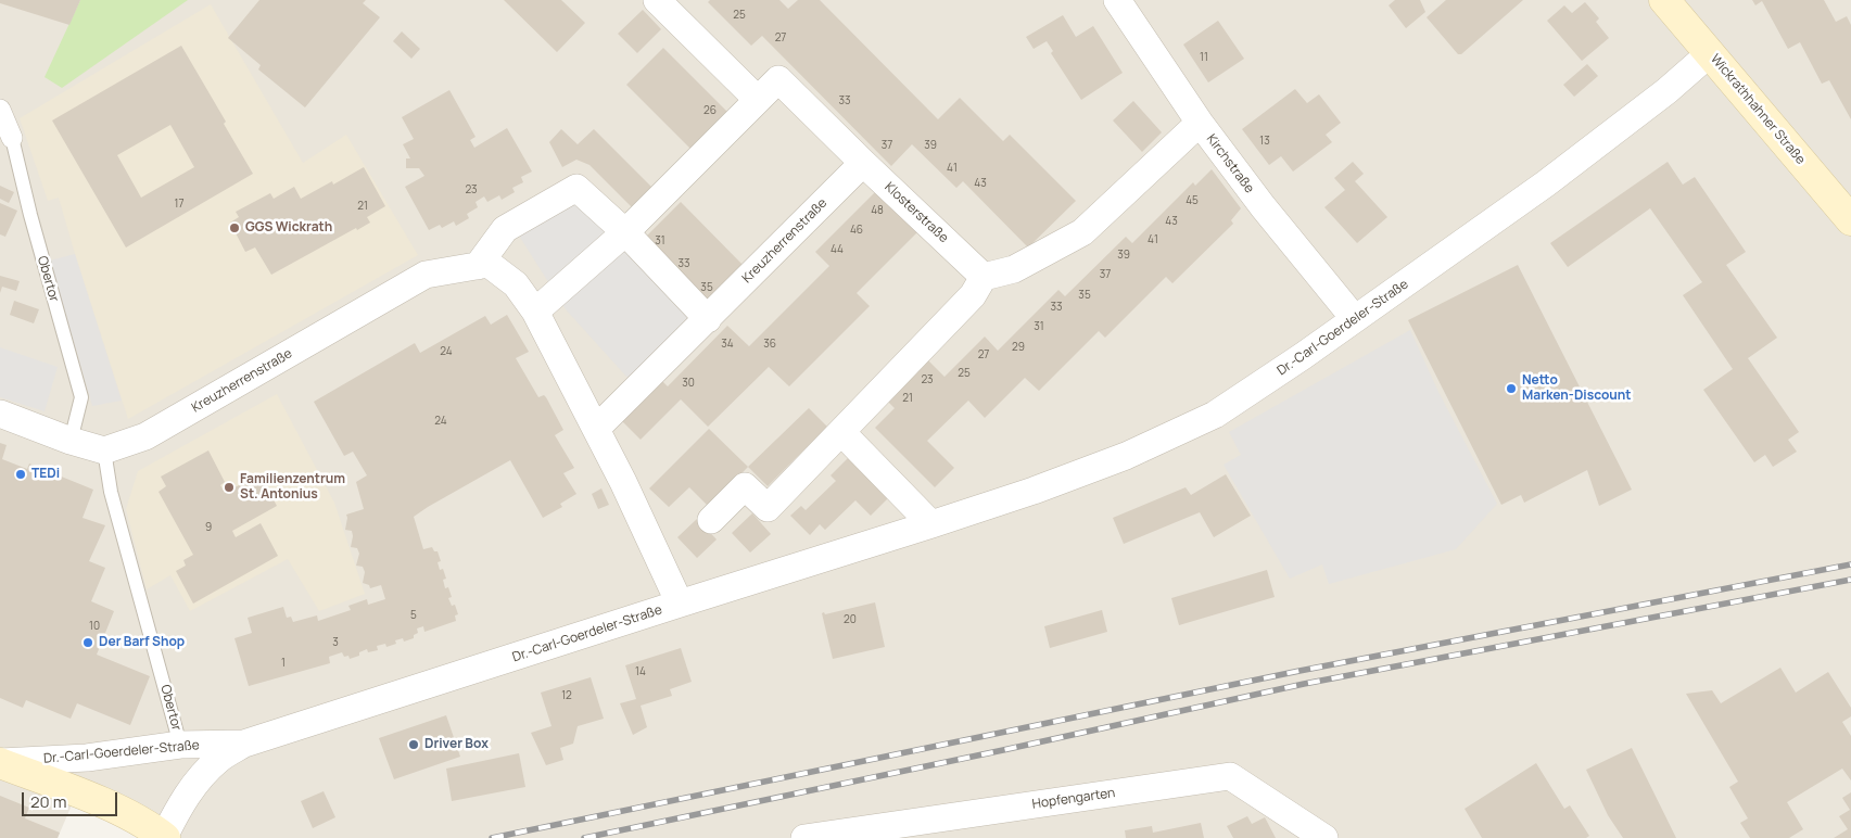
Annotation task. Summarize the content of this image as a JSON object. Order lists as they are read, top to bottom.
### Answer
{
  "streets": {
    "main road": ["Wickrathhahner Straße"],
    "street": [
      "Kirchstraße",
      "Klosterstraße",
      "Kreuzherrenstraße",
      "Obertor",
      "Dr.-Carl-Goerdeler-Straße",
      "Hopfengarten"
    ]
  },
  "crossings": [
    ["Wickrathhahner Straße", "Dr.-Carl-Goerdeler-Straße"],
    ["Kirchstraße", "Dr.-Carl-Goerdeler-Straße"],
    ["Klosterstraße", "Kreuzherrenstraße"],
    ["Kreuzherrenstraße", "Obertor"],
    ["Kreuzherrenstraße", "Dr.-Carl-Goerdeler-Straße"],
    ["Obertor", "Dr.-Carl-Goerdeler-Straße"]
  ],
  "places": [
    "GGS Wickrath",
    "Netto Marken-Discount",
    "TEDi",
    "Familienzentrum St. Antonius",
    "Der Barf Shop",
    "Driver Box"
  ],
  "house_numbers": [
    "25",
    "27",
    "11",
    "33",
    "26",
    "13",
    "37",
    "39",
    "41",
    "43",
    "23",
    "45",
    "17",
    "21",
    "48",
    "43",
    "46",
    "41",
    "31",
    "44",
    "39",
    "33",
    "37",
    "35",
    "35",
    "33",
    "31",
    "34",
    "36",
    "29",
    "24",
    "27",
    "25",
    "23",
    "30",
    "21",
    "24",
    "9",
    "5",
    "20",
    "10",
    "3",
    "1",
    "14",
    "12"
  ],
  "scale_bar": "20 m"
}
